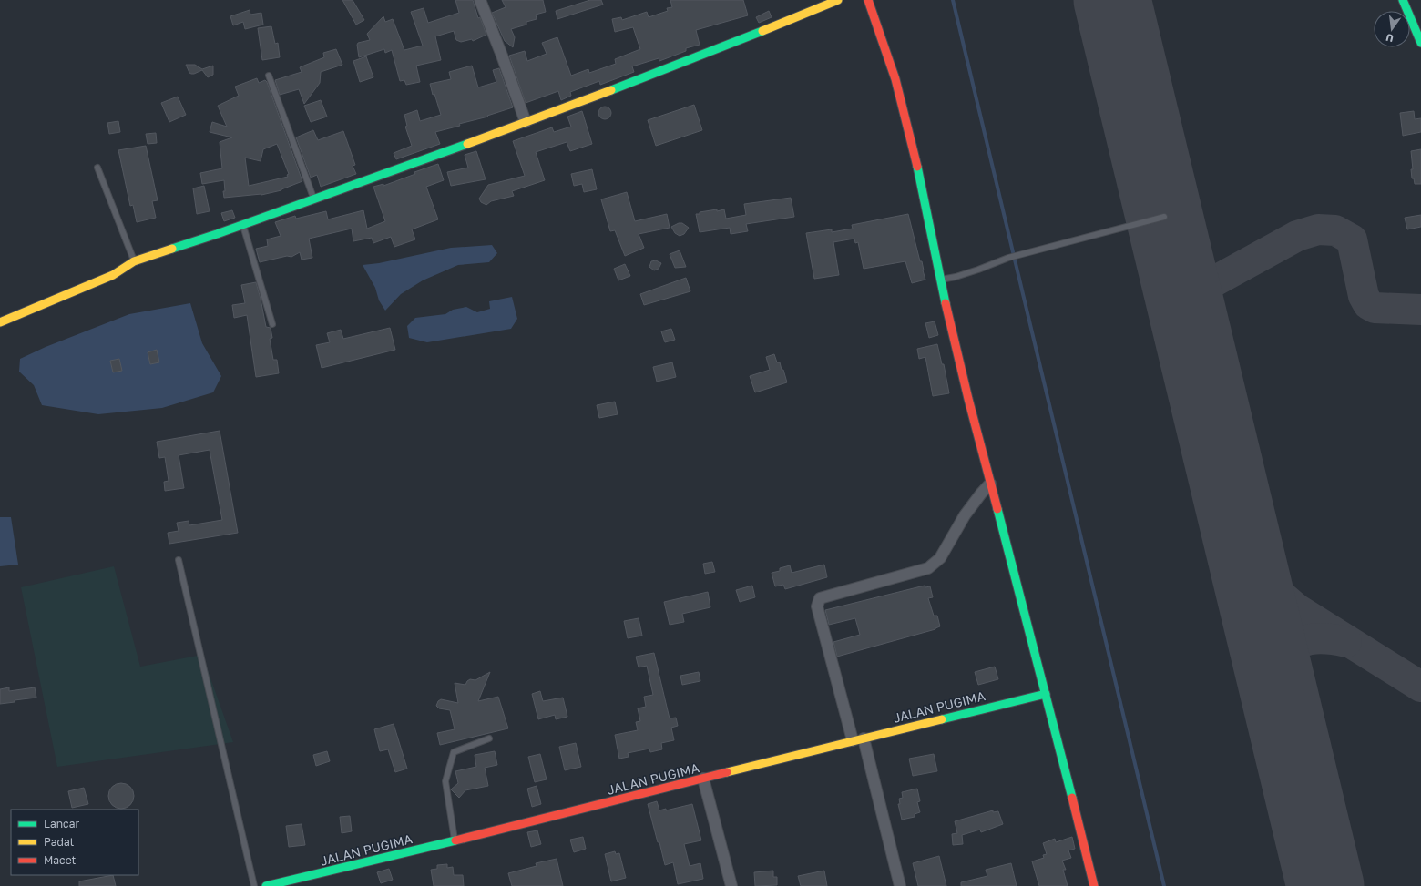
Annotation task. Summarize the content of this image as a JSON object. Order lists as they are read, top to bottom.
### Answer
{
  "streets": {
    "street": ["JALAN PUGIMA"]
  },
  "legend": ["Lancar", "Padat", "Macet"],
  "north": "bottom"
}
